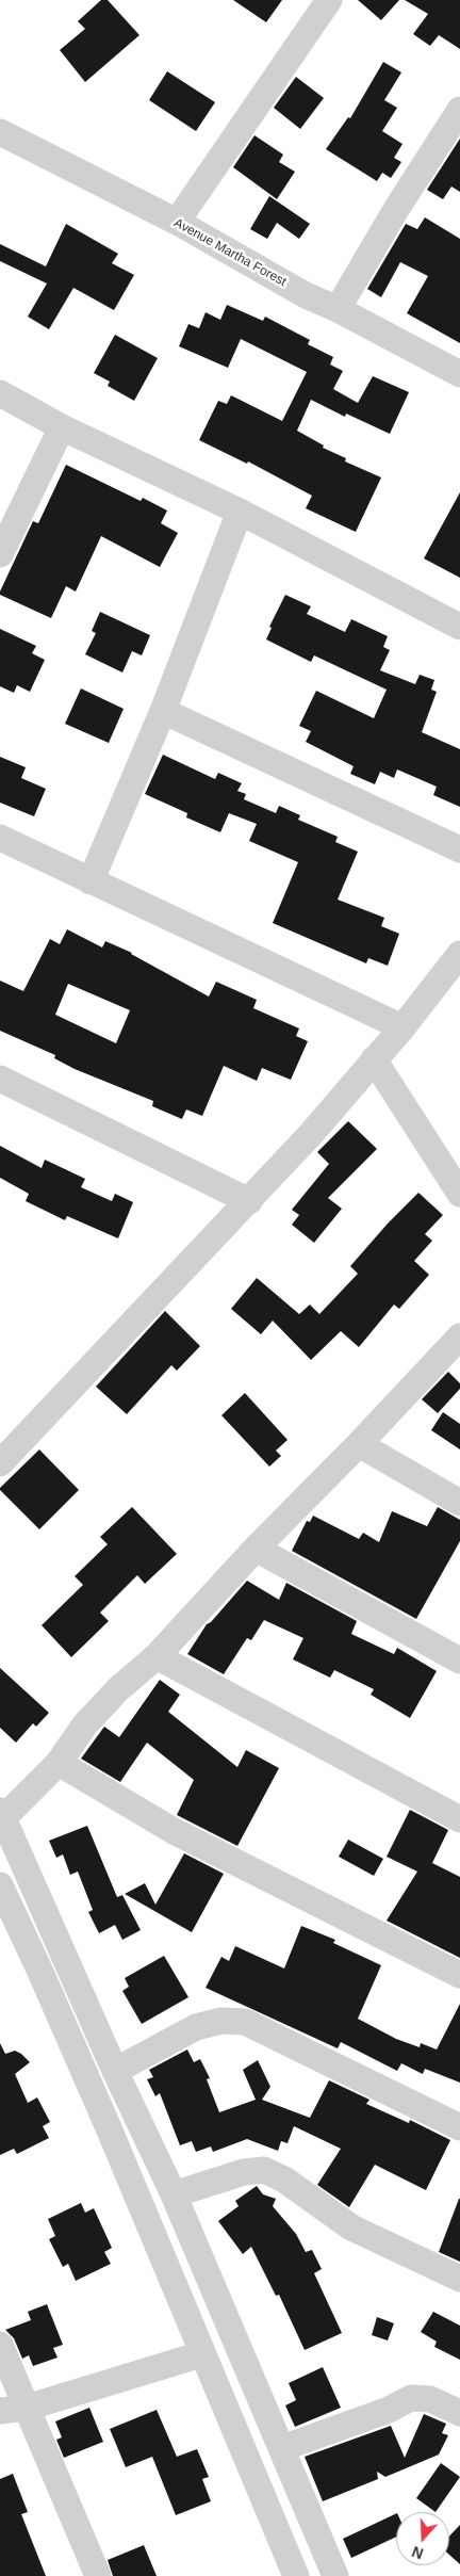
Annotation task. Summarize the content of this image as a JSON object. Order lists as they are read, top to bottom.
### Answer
{
  "streets": {
    "street": ["Avenue Martha Forest"]
  },
  "north": "bottom"
}
